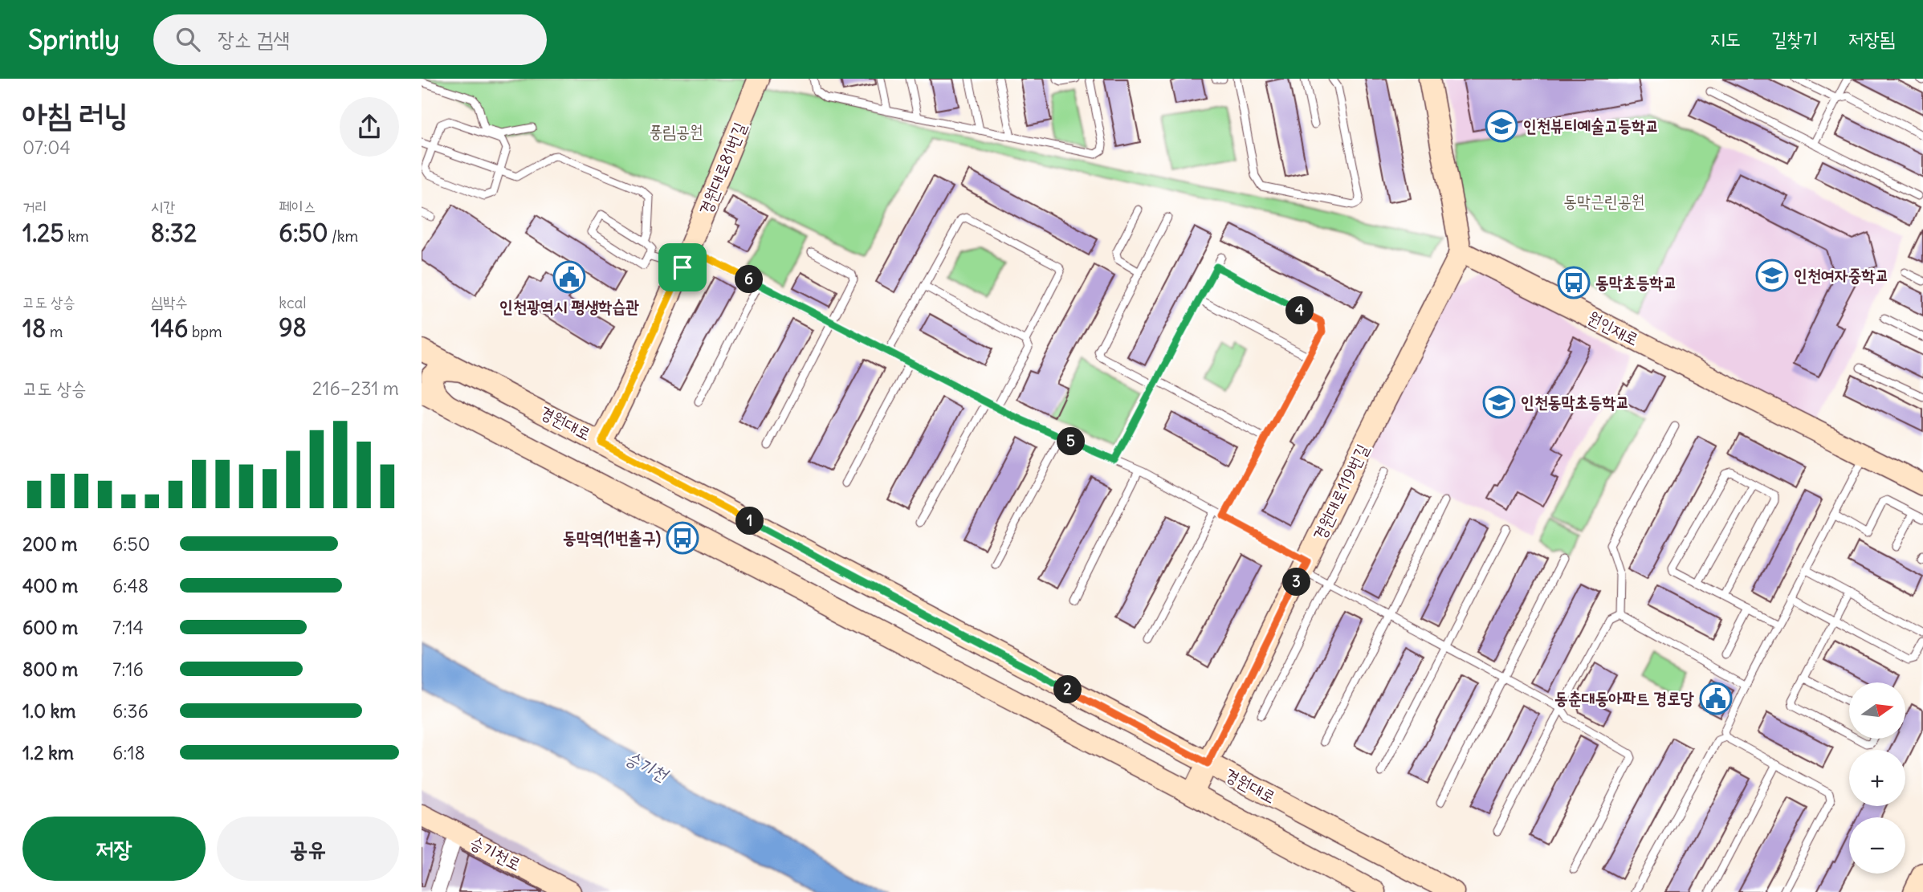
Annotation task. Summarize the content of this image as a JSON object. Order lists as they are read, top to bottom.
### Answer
{
  "streets": {
    "main road": [
      "경원대로81번길",
      "원인재로",
      "경원대로",
      "경원대로119번길",
      "승기천로"
    ]
  },
  "crossings": [
    ["경원대로81번길", "경원대로"],
    ["원인재로", "경원대로119번길"],
    ["경원대로", "경원대로119번길"]
  ],
  "water": ["승기천"],
  "parks": ["풍림공원", "동막근린공원"],
  "places": {
    "school or university": ["인천뷰티예술고등학교", "인천여자중학교", "인천동막초등학교"],
    "public building": ["인천광역시 평생학습관", "동춘대동아파트 경로당"],
    "bus stop": ["동막초등학교", "동막역(1번출구)"]
  },
  "north": "right",
  "page": {
    "header": "Sprintly",
    "search": "장소 검색",
    "nav": ["지도", "길찾기", "저장됨"],
    "heading": ["아침 러닝", "07:04"],
    "stats": [
      ["거리", "1.25 km"],
      ["시간", "8:32"],
      ["페이스", "6:50 /km"],
      ["고도 상승", "18 m"],
      ["심박수", "146 bpm"],
      ["kcal", "98"]
    ],
    "pins": [
      "6",
      "4",
      "5",
      "1",
      "3",
      "2"
    ],
    "chart": ["고도 상승", "216–231 m"],
    "list": [
      {
        "name": "200 m",
        "note": "6:50"
      },
      {
        "name": "400 m",
        "note": "6:48"
      },
      {
        "name": "600 m",
        "note": "7:14"
      },
      {
        "name": "800 m",
        "note": "7:16"
      },
      {
        "name": "1.0 km",
        "note": "6:36"
      },
      {
        "name": "1.2 km",
        "note": "6:18"
      }
    ],
    "map_buttons": ["+", "−"],
    "buttons": ["저장", "공유"]
  }
}
